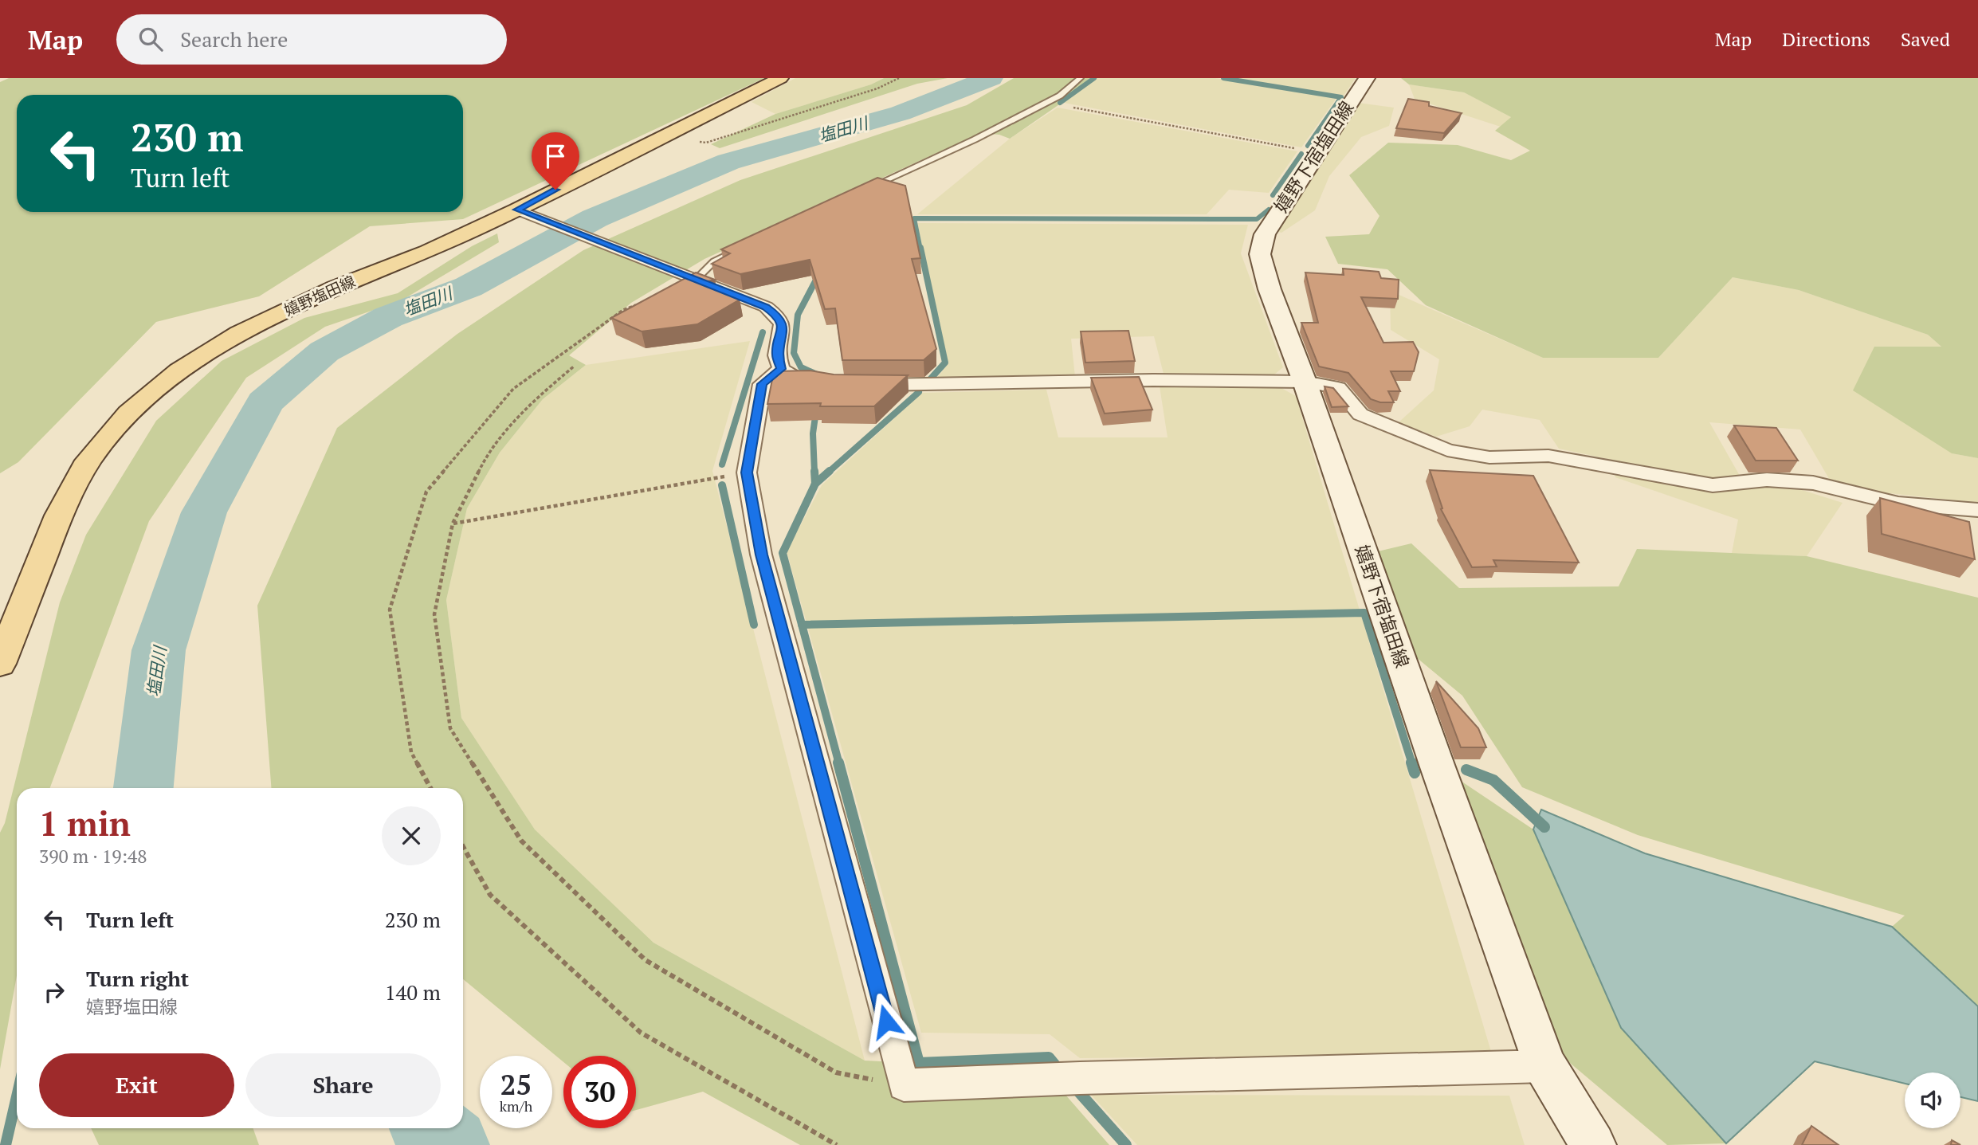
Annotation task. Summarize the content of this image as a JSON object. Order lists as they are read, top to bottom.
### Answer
{
  "streets": {
    "main road": ["嬉野下宿塩田線", "嬉野塩田線"]
  },
  "water": ["塩田川"],
  "page": {
    "header": "Map",
    "search": "Search here",
    "nav": ["Map", "Directions", "Saved"],
    "turn": ["230 m", "Turn left"],
    "heading": ["1 min", "390 m · 19:48"],
    "list": [
      {
        "name": "Turn left",
        "value": "230 m"
      },
      {
        "name": "Turn right",
        "note": "嬉野塩田線",
        "value": "140 m"
      }
    ],
    "buttons": ["Exit", "Share"],
    "speed": "25 km/h",
    "limit": "30"
  }
}
